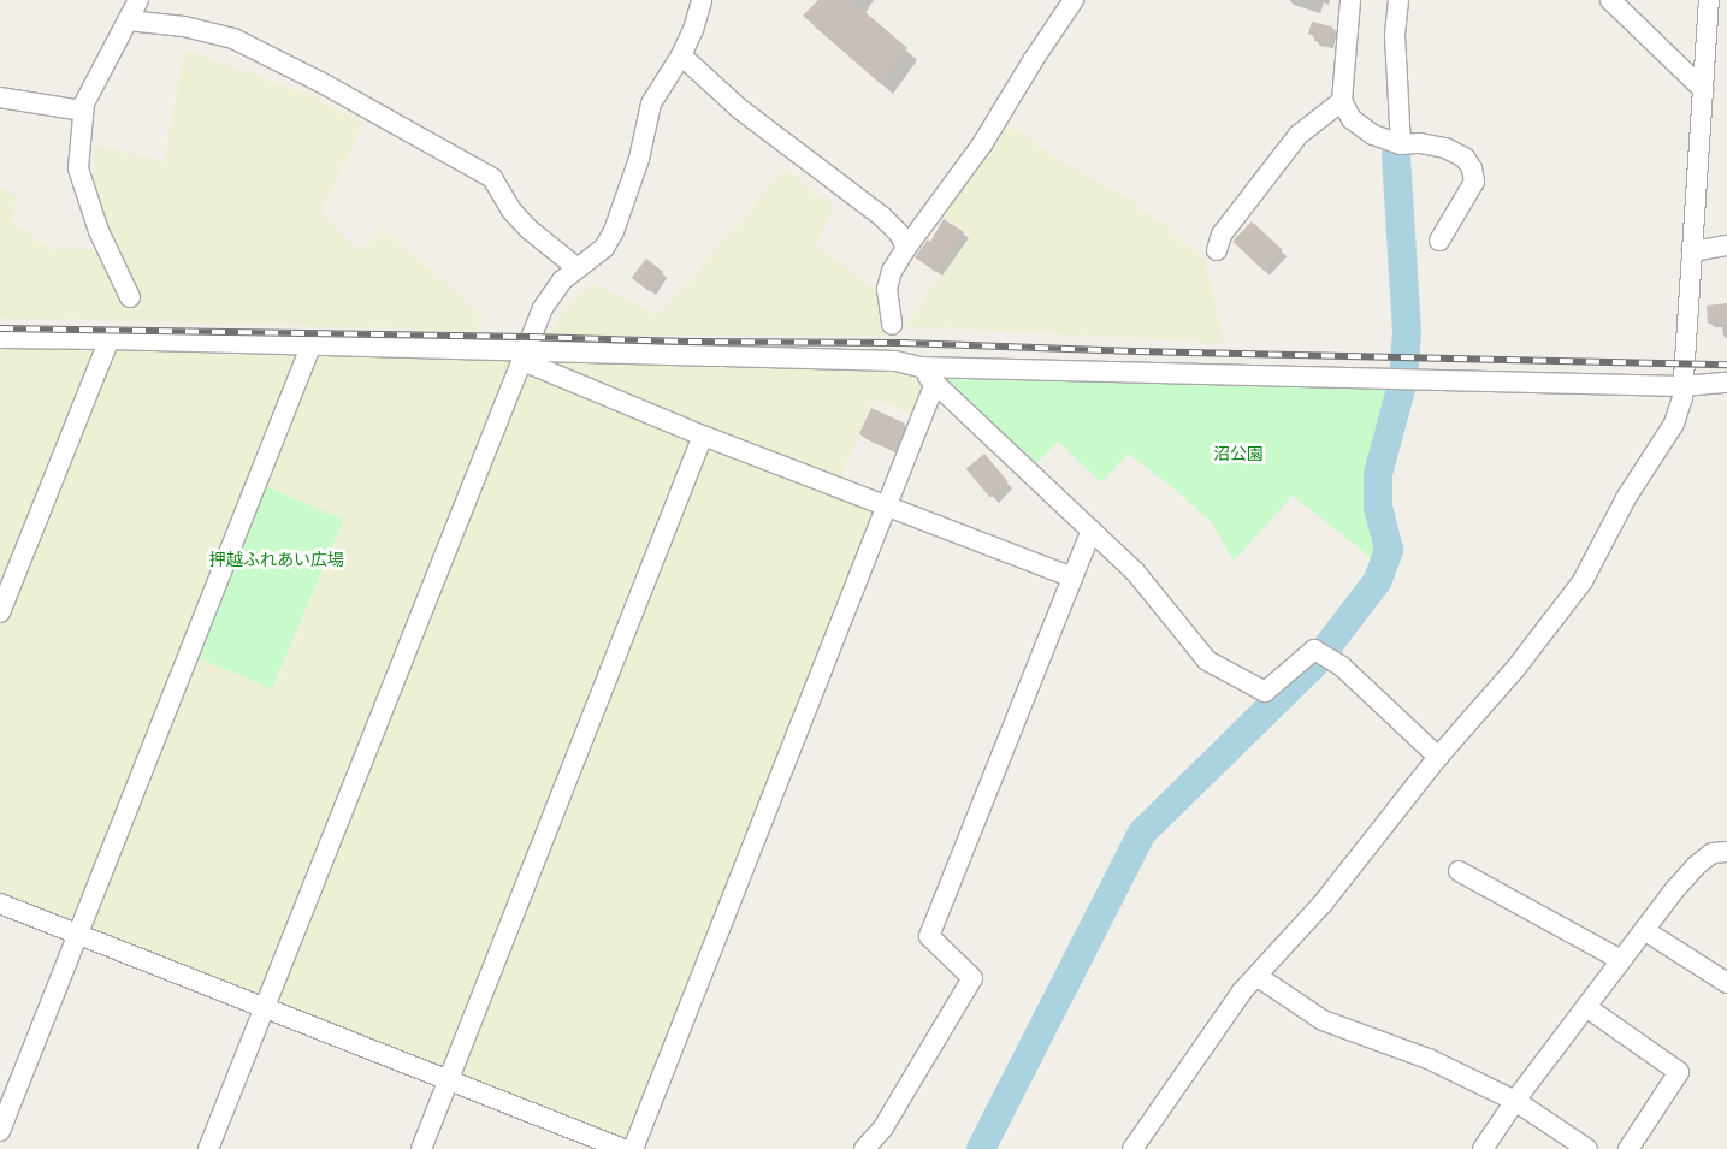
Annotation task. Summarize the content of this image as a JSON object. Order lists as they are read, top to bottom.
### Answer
{
  "parks": ["沼公園", "押越ふれあい広場"]
}
